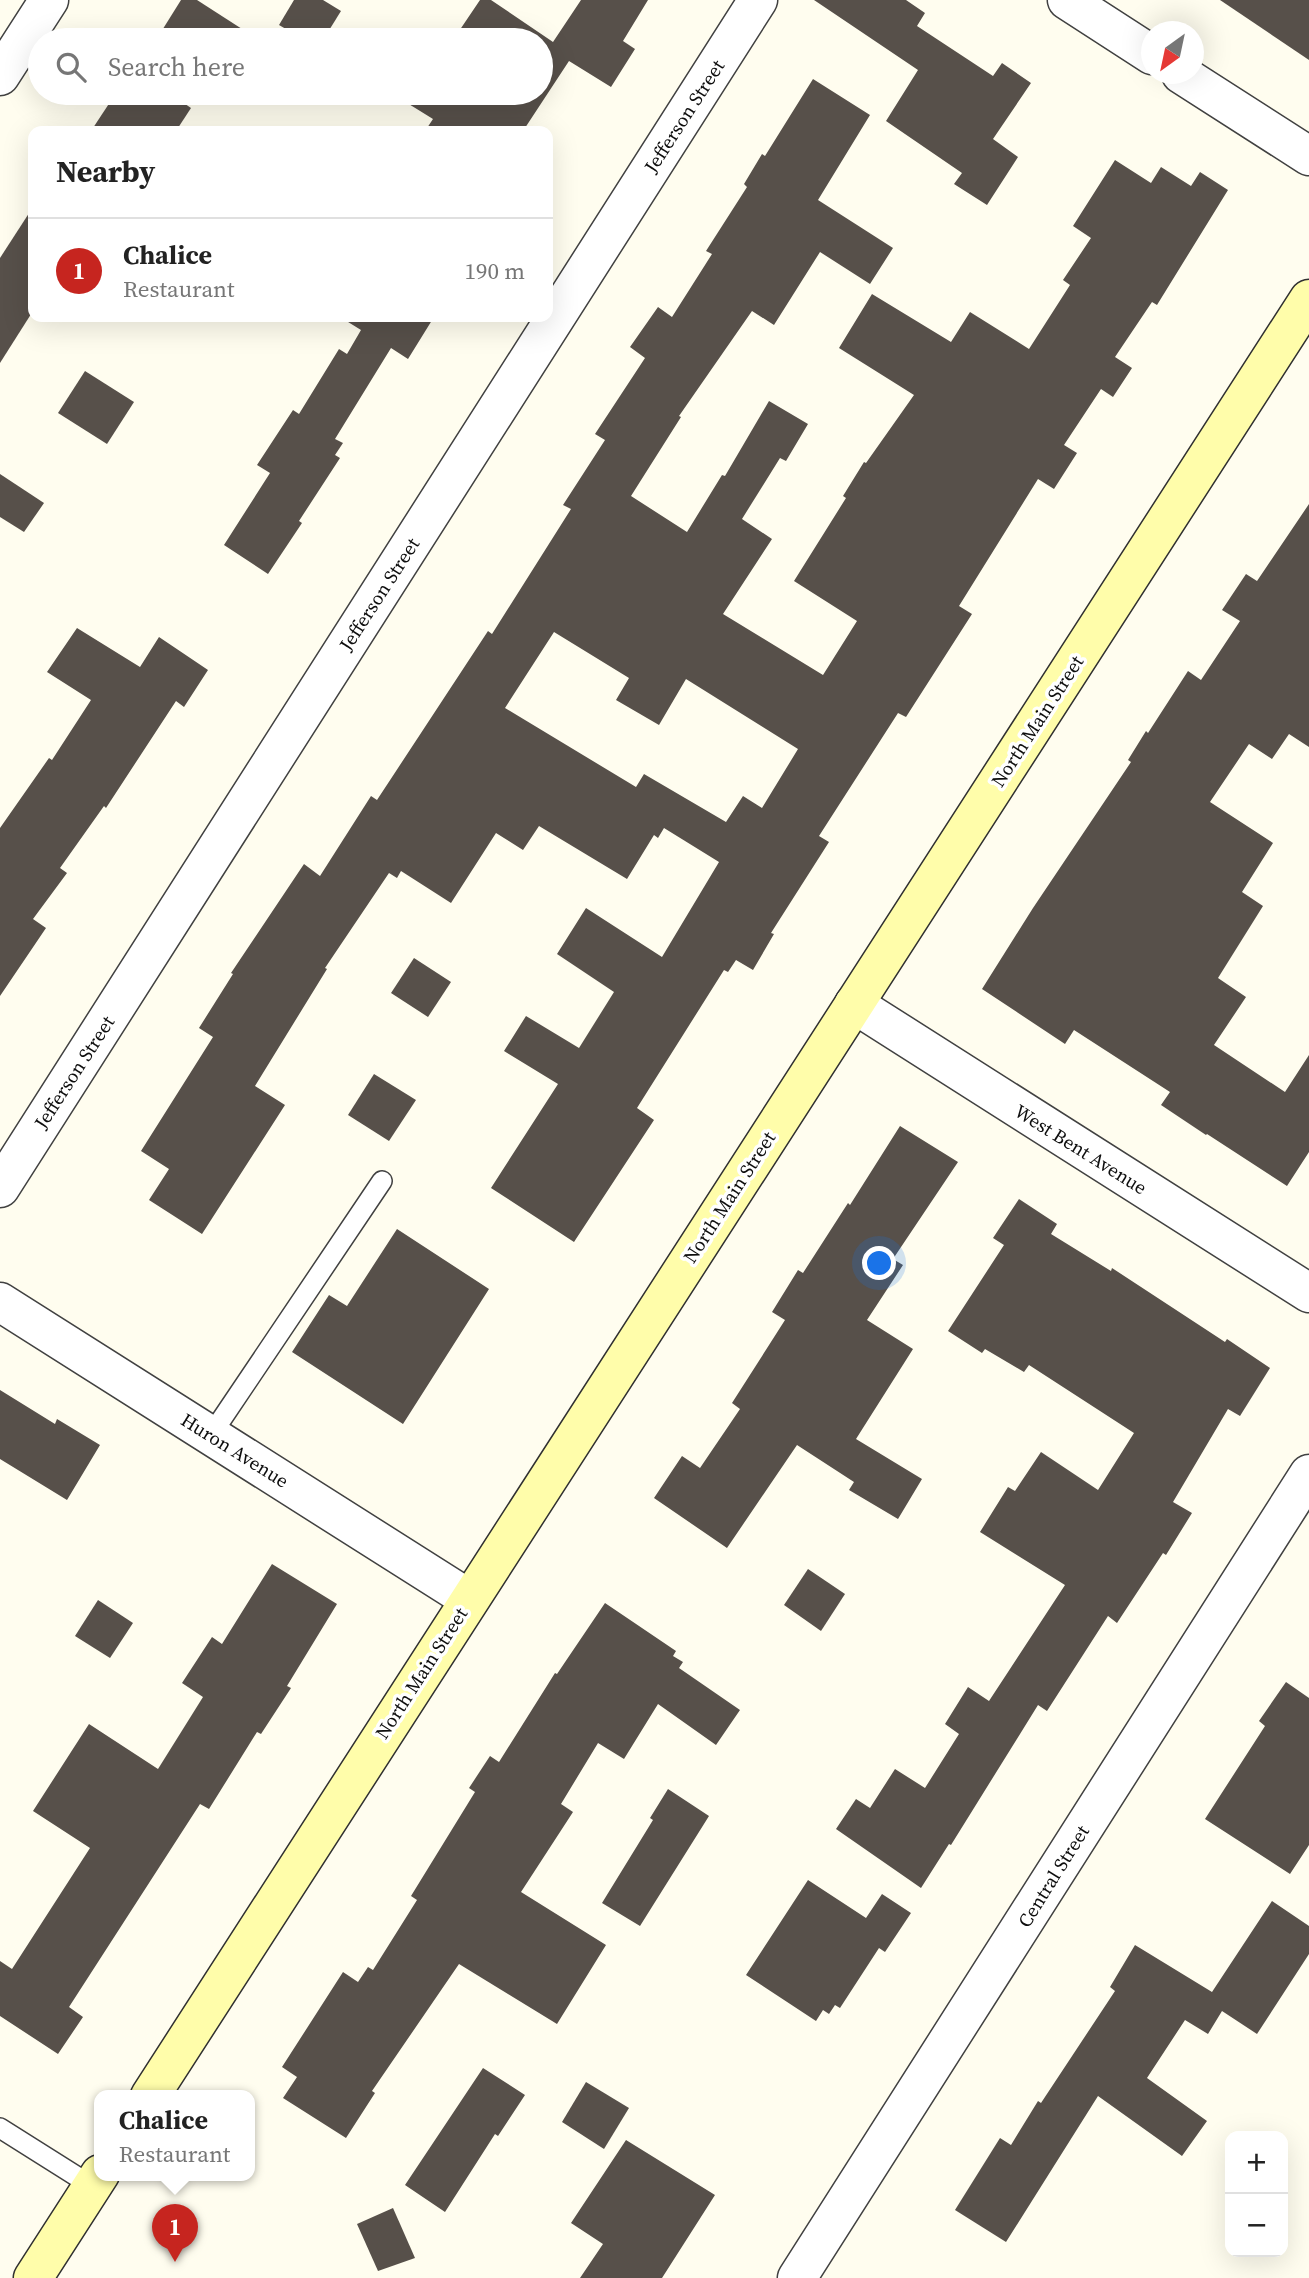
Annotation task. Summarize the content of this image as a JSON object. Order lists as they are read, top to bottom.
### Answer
{
  "streets": {
    "main road": ["North Main Street"],
    "street": [
      "Jefferson Street",
      "West Bent Avenue",
      "Huron Avenue",
      "Central Street"
    ]
  },
  "crossings": [
    ["North Main Street", "West Bent Avenue"],
    ["North Main Street", "Huron Avenue"]
  ],
  "north": "bottom left",
  "page": {
    "search": "Search here",
    "heading": "Nearby",
    "list": [
      {
        "mark": "1",
        "name": "Chalice",
        "note": "Restaurant",
        "value": "190 m"
      }
    ],
    "popup": ["Chalice", "Restaurant"],
    "map_buttons": ["+", "−"],
    "pins": "1"
  }
}
